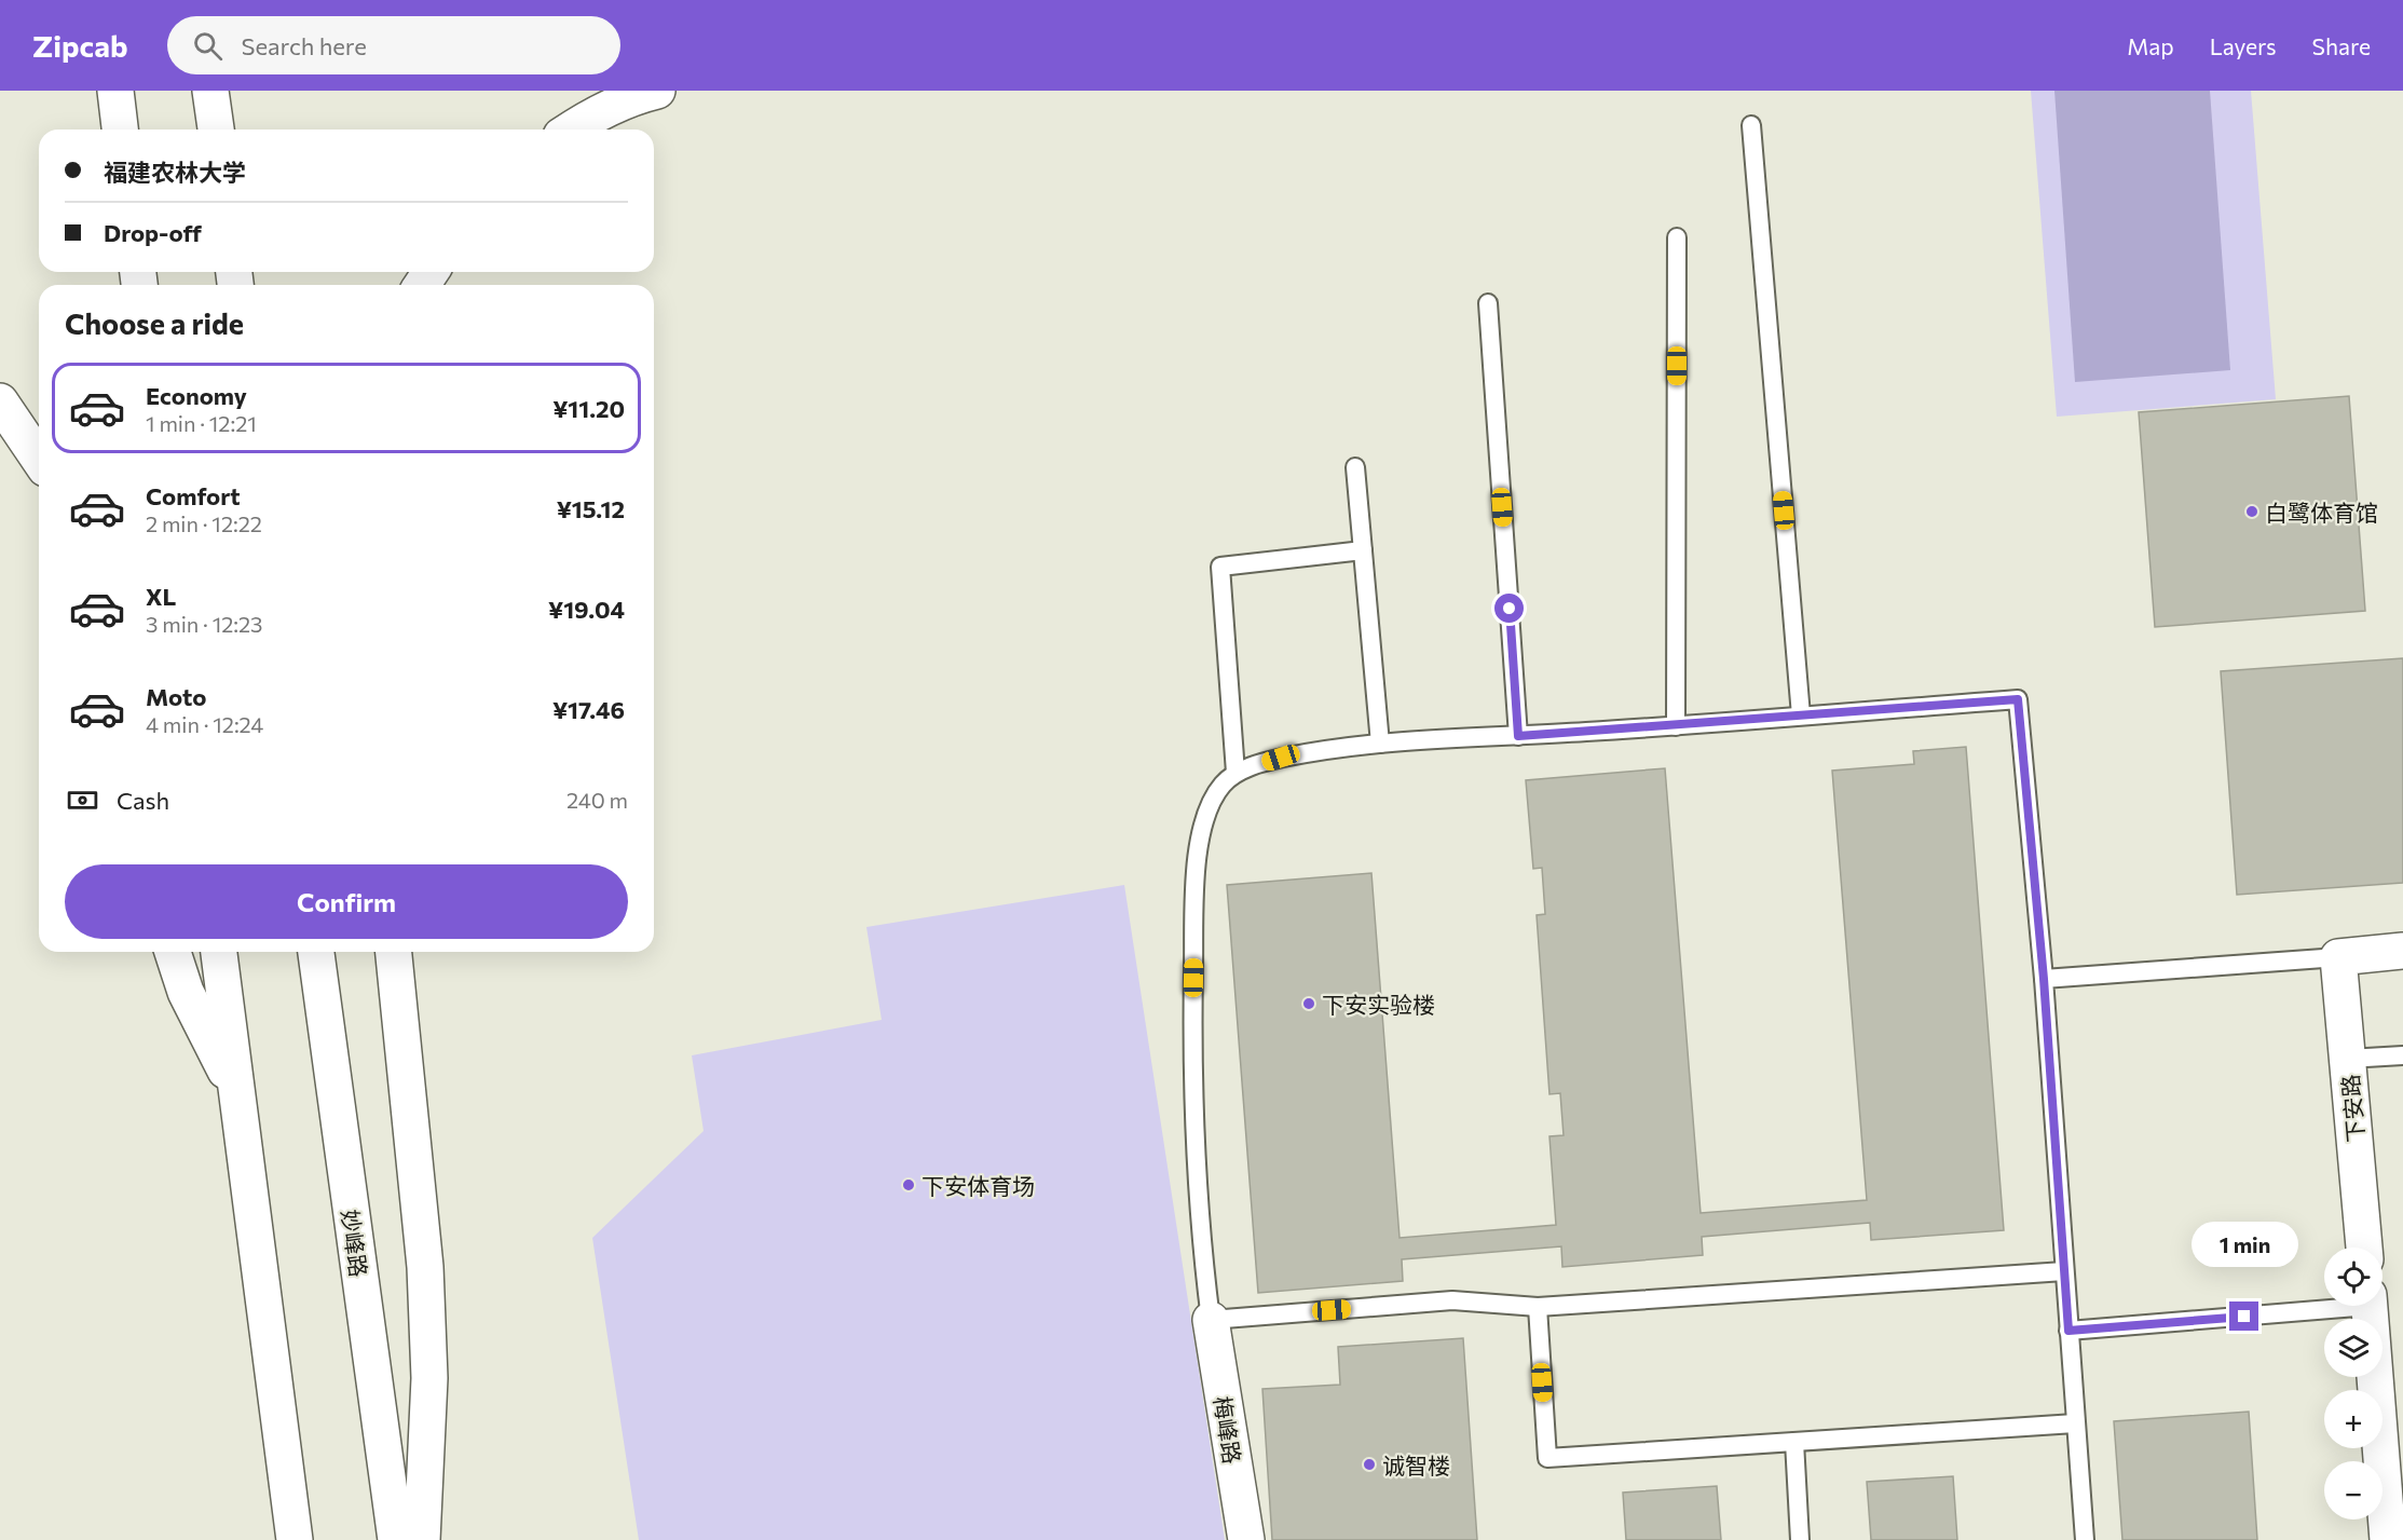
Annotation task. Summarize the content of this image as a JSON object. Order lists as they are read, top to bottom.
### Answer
{
  "streets": {
    "main road": ["下安路", "妙峰路", "梅峰路"]
  },
  "places": [
    "白鹭体育馆",
    "下安实验楼",
    "下安体育场",
    "诚智楼"
  ],
  "page": {
    "header": "Zipcab",
    "search": "Search here",
    "nav": ["Map", "Layers", "Share"],
    "banner": ["福建农林大学", "Drop-off"],
    "heading": "Choose a ride",
    "list": [
      {
        "name": "Economy",
        "note": "1 min · 12:21",
        "value": "¥11.20"
      },
      {
        "name": "Comfort",
        "note": "2 min · 12:22",
        "value": "¥15.12"
      },
      {
        "name": "XL",
        "note": "3 min · 12:23",
        "value": "¥19.04"
      },
      {
        "name": "Moto",
        "note": "4 min · 12:24",
        "value": "¥17.46"
      }
    ],
    "pay": ["Cash", "240 m"],
    "buttons": "Confirm",
    "bubble": "1 min",
    "map_buttons": ["+", "−"]
  }
}
